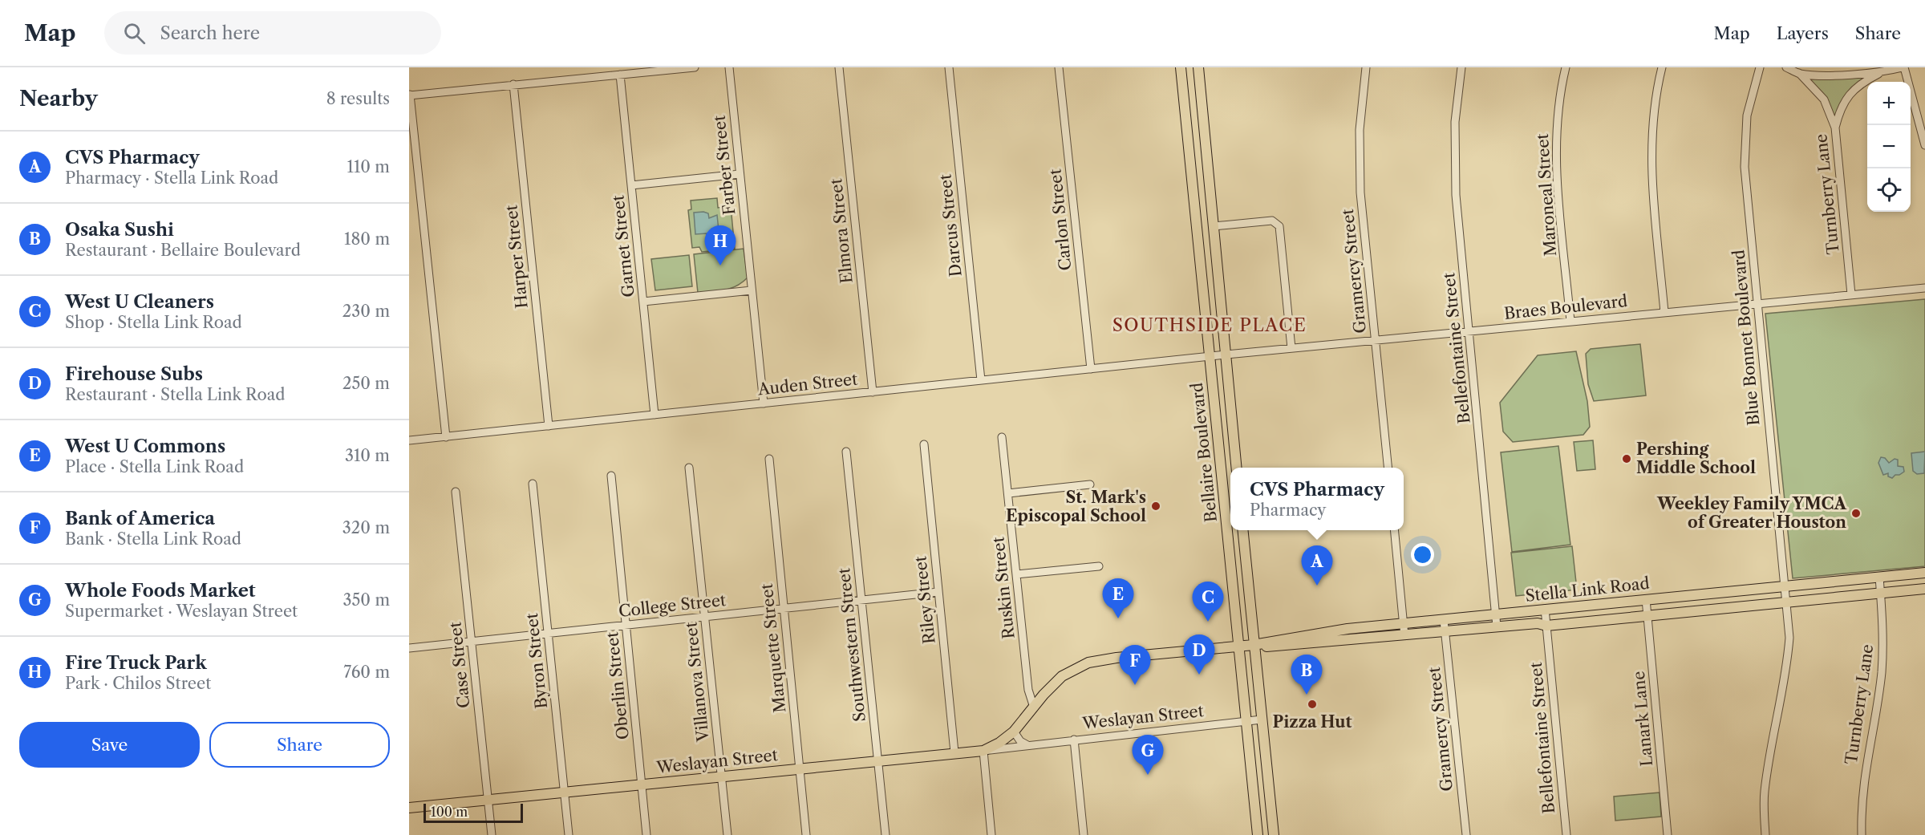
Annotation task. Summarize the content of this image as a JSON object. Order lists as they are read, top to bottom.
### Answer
{
  "streets": {
    "main road": ["Bellaire Boulevard", "Stella Link Road", "Weslayan Street"],
    "street": [
      "Farber Street",
      "Turnberry Lane",
      "Maroneal Street",
      "Carlon Street",
      "Darcus Street",
      "Elmora Street",
      "Garnet Street",
      "Harper Street",
      "Gramercy Street",
      "Braes Boulevard",
      "Blue Bonnet Boulevard",
      "Bellefontaine Street",
      "Auden Street",
      "Ruskin Street",
      "Riley Street",
      "College Street",
      "Southwestern Street",
      "Marquette Street",
      "Byron Street",
      "Case Street",
      "Villanova Street",
      "Oberlin Street",
      "Lanark Lane"
    ]
  },
  "crossings": [
    ["Farber Street", "Auden Street"],
    ["Turnberry Lane", "Braes Boulevard"],
    ["Turnberry Lane", "Stella Link Road"],
    ["Maroneal Street", "Braes Boulevard"],
    ["Carlon Street", "Auden Street"],
    ["Darcus Street", "Auden Street"],
    ["Elmora Street", "Auden Street"],
    ["Garnet Street", "Auden Street"],
    ["Harper Street", "Auden Street"],
    ["Gramercy Street", "Braes Boulevard"],
    ["Gramercy Street", "Stella Link Road"],
    ["Braes Boulevard", "Blue Bonnet Boulevard"],
    ["Braes Boulevard", "Bellefontaine Street"],
    ["Braes Boulevard", "Auden Street"],
    ["Braes Boulevard", "Bellaire Boulevard"],
    ["Blue Bonnet Boulevard", "Stella Link Road"],
    ["Bellefontaine Street", "Stella Link Road"],
    ["Auden Street", "Bellaire Boulevard"],
    ["Bellaire Boulevard", "Stella Link Road"],
    ["Bellaire Boulevard", "Weslayan Street"],
    ["Ruskin Street", "Stella Link Road"],
    ["Stella Link Road", "Weslayan Street"],
    ["Stella Link Road", "Lanark Lane"],
    ["Riley Street", "College Street"],
    ["Riley Street", "Weslayan Street"],
    ["College Street", "Southwestern Street"],
    ["College Street", "Marquette Street"],
    ["College Street", "Byron Street"],
    ["College Street", "Case Street"],
    ["College Street", "Villanova Street"],
    ["College Street", "Oberlin Street"],
    ["Southwestern Street", "Weslayan Street"],
    ["Marquette Street", "Weslayan Street"],
    ["Byron Street", "Weslayan Street"],
    ["Case Street", "Weslayan Street"],
    ["Villanova Street", "Weslayan Street"],
    ["Oberlin Street", "Weslayan Street"]
  ],
  "districts": ["SOUTHSIDE PLACE"],
  "places": [
    "Pershing Middle School",
    "St. Mark's Episcopal School",
    "Weekley Family YMCA of Greater Houston",
    "Pizza Hut"
  ],
  "scale_bar": "100 m",
  "page": {
    "header": "Map",
    "search": "Search here",
    "nav": ["Map", "Layers", "Share"],
    "heading": ["Nearby", "8 results"],
    "map_buttons": ["+", "−"],
    "list": [
      {
        "mark": "A",
        "name": "CVS Pharmacy",
        "note": "Pharmacy · Stella Link Road",
        "value": "110 m"
      },
      {
        "mark": "B",
        "name": "Osaka Sushi",
        "note": "Restaurant · Bellaire Boulevard",
        "value": "180 m"
      },
      {
        "mark": "C",
        "name": "West U Cleaners",
        "note": "Shop · Stella Link Road",
        "value": "230 m"
      },
      {
        "mark": "D",
        "name": "Firehouse Subs",
        "note": "Restaurant · Stella Link Road",
        "value": "250 m"
      },
      {
        "mark": "E",
        "name": "West U Commons",
        "note": "Place · Stella Link Road",
        "value": "310 m"
      },
      {
        "mark": "F",
        "name": "Bank of America",
        "note": "Bank · Stella Link Road",
        "value": "320 m"
      },
      {
        "mark": "G",
        "name": "Whole Foods Market",
        "note": "Supermarket · Weslayan Street",
        "value": "350 m"
      },
      {
        "mark": "H",
        "name": "Fire Truck Park",
        "note": "Park · Chilos Street",
        "value": "760 m"
      }
    ],
    "pins": [
      "H",
      "A",
      "E",
      "C",
      "D",
      "F",
      "B",
      "G"
    ],
    "popup": ["CVS Pharmacy", "Pharmacy"],
    "buttons": ["Save", "Share"],
    "scale": "100 m"
  }
}
